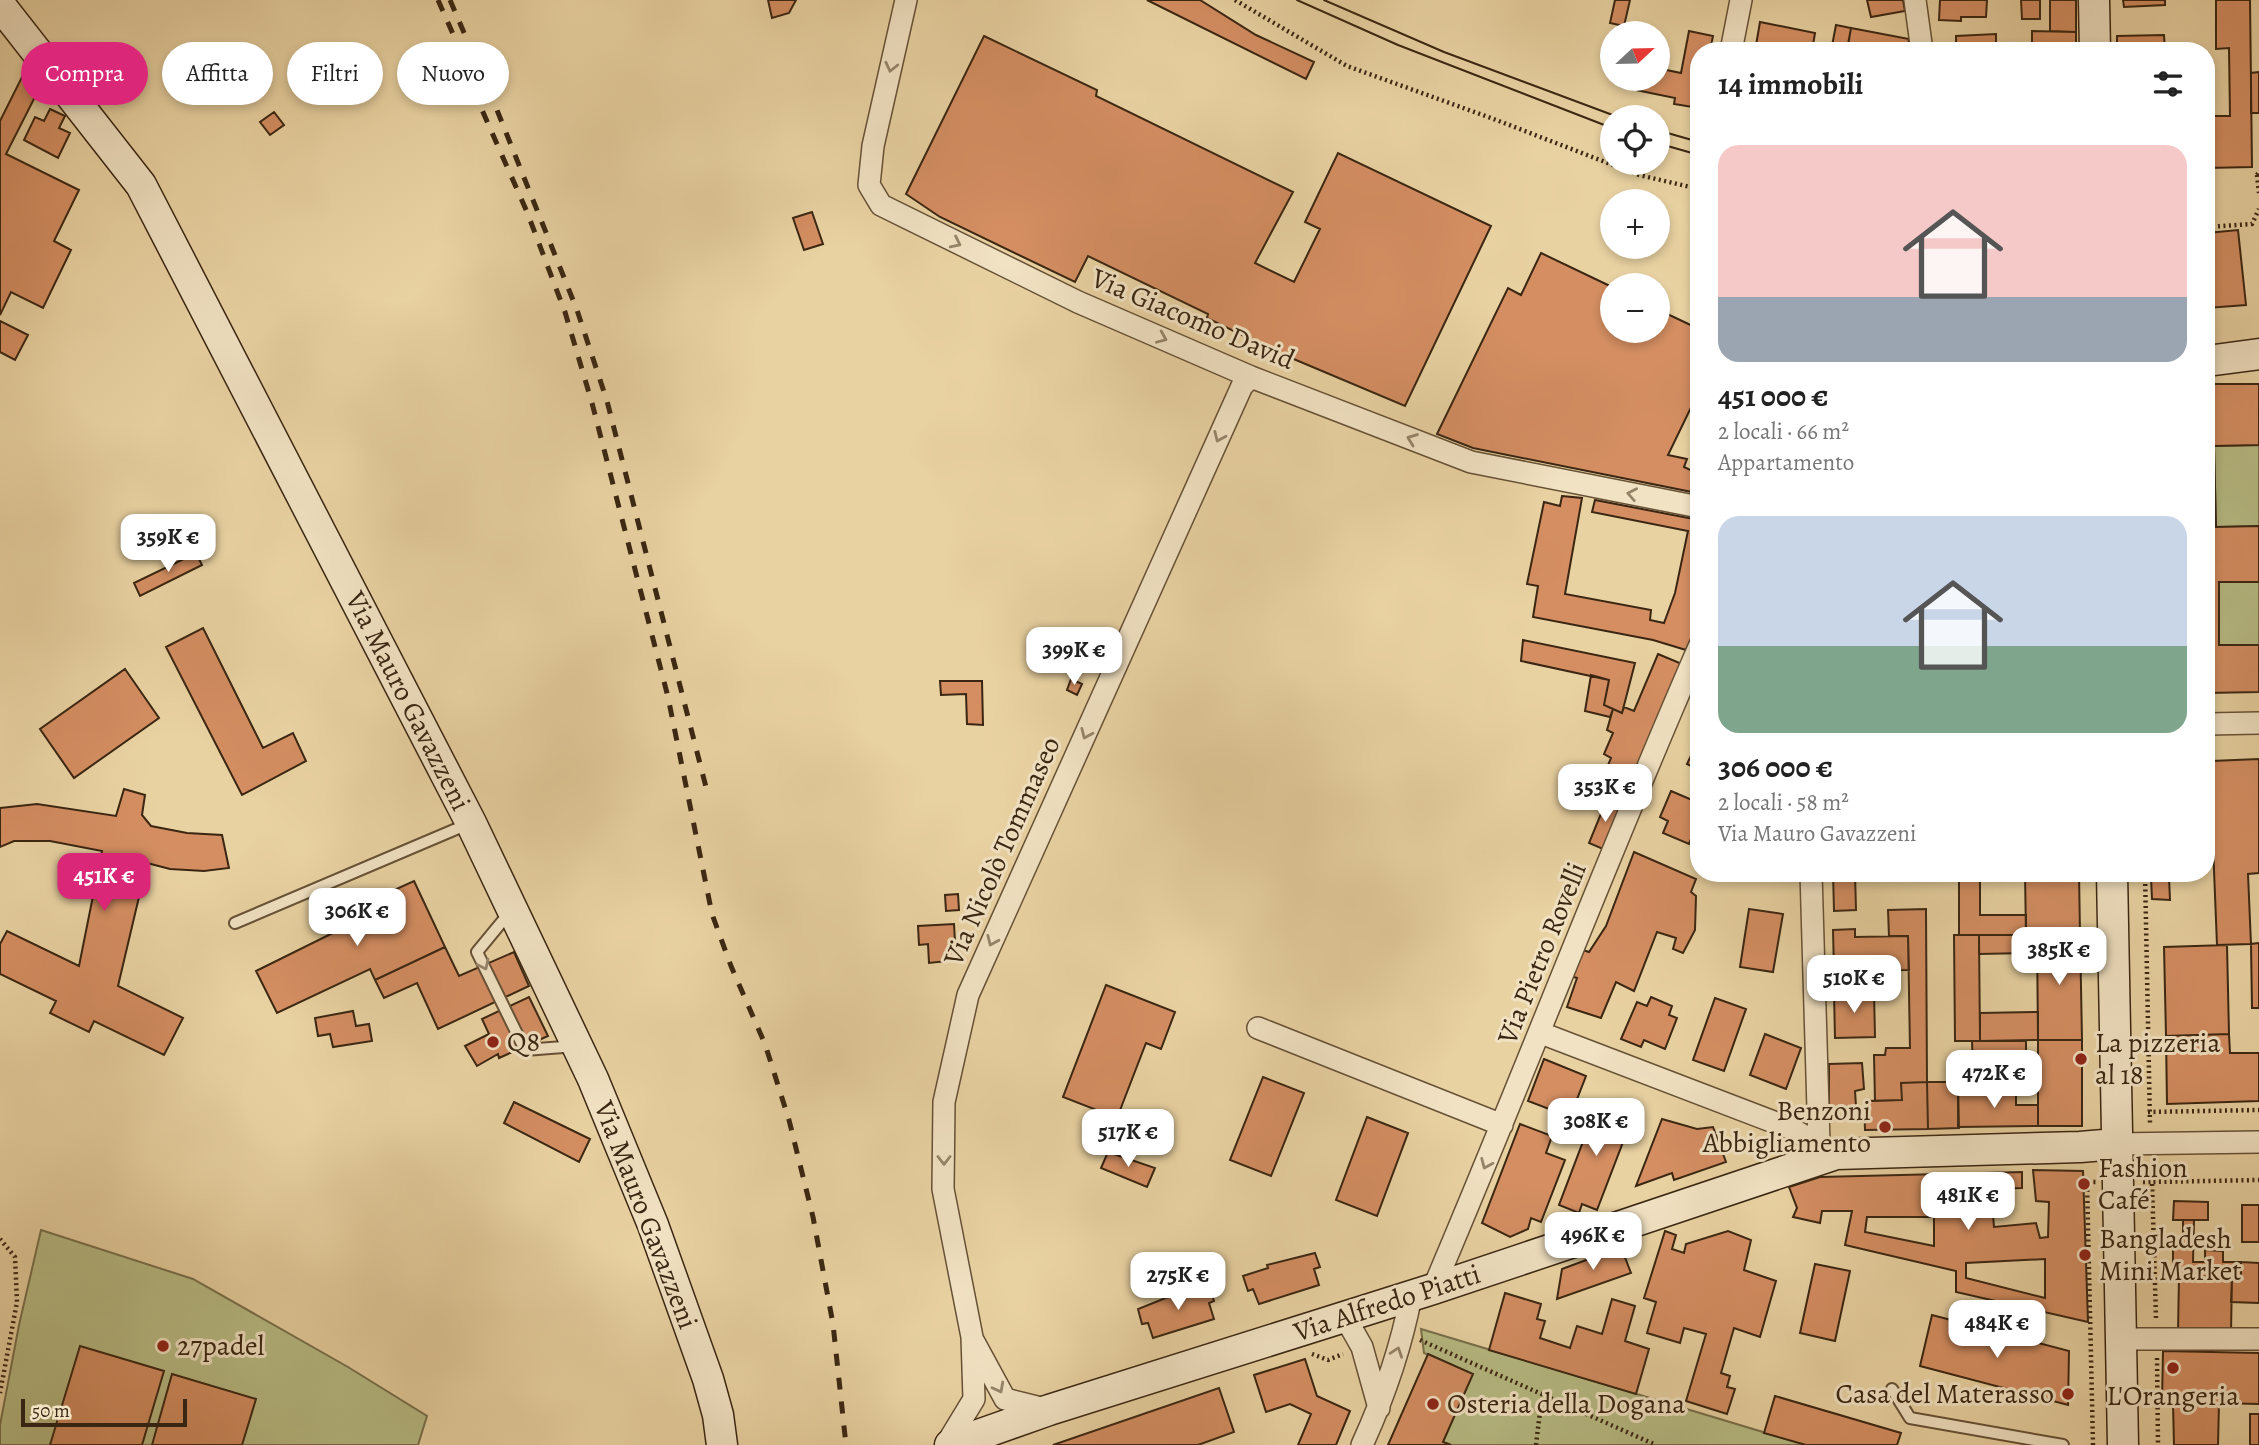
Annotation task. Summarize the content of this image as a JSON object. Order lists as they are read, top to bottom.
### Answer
{
  "streets": {
    "street": [
      "Via Giacomo David",
      "Via Mauro Gavazzeni",
      "Via Nicolò Tommaseo",
      "Via Pietro Rovelli",
      "Via Alfredo Piatti"
    ]
  },
  "crossings": [
    ["Via Giacomo David", "Via Nicolò Tommaseo"],
    ["Via Nicolò Tommaseo", "Via Alfredo Piatti"],
    ["Via Pietro Rovelli", "Via Alfredo Piatti"]
  ],
  "one_way": ["Via Nicolò Tommaseo"],
  "places": [
    "Q8",
    "La pizzeria al 18",
    "Benzoni Abbigliamento",
    "Fashion Café",
    "Bangladesh Mini Market",
    "27padel",
    "L'Orangeria",
    "Casa del Materasso",
    "Osteria della Dogana"
  ],
  "scale_bar": "50 m",
  "north": "right",
  "page": {
    "map_buttons": ["+", "−"],
    "chip": [
      "Compra",
      "Affitta",
      "Filtri",
      "Nuovo"
    ],
    "heading": "14 immobili",
    "list": [
      {
        "name": "451 000 €",
        "note": "2 locali · 66 m² · Appartamento"
      },
      {
        "name": "306 000 €",
        "note": "2 locali · 58 m² · Via Mauro Gavazzeni"
      }
    ],
    "price": [
      "359K €",
      "399K €",
      "353K €",
      "451K €",
      "306K €",
      "385K €",
      "510K €",
      "472K €",
      "308K €",
      "517K €",
      "481K €",
      "496K €",
      "275K €",
      "484K €"
    ],
    "scale": "50 m"
  }
}
